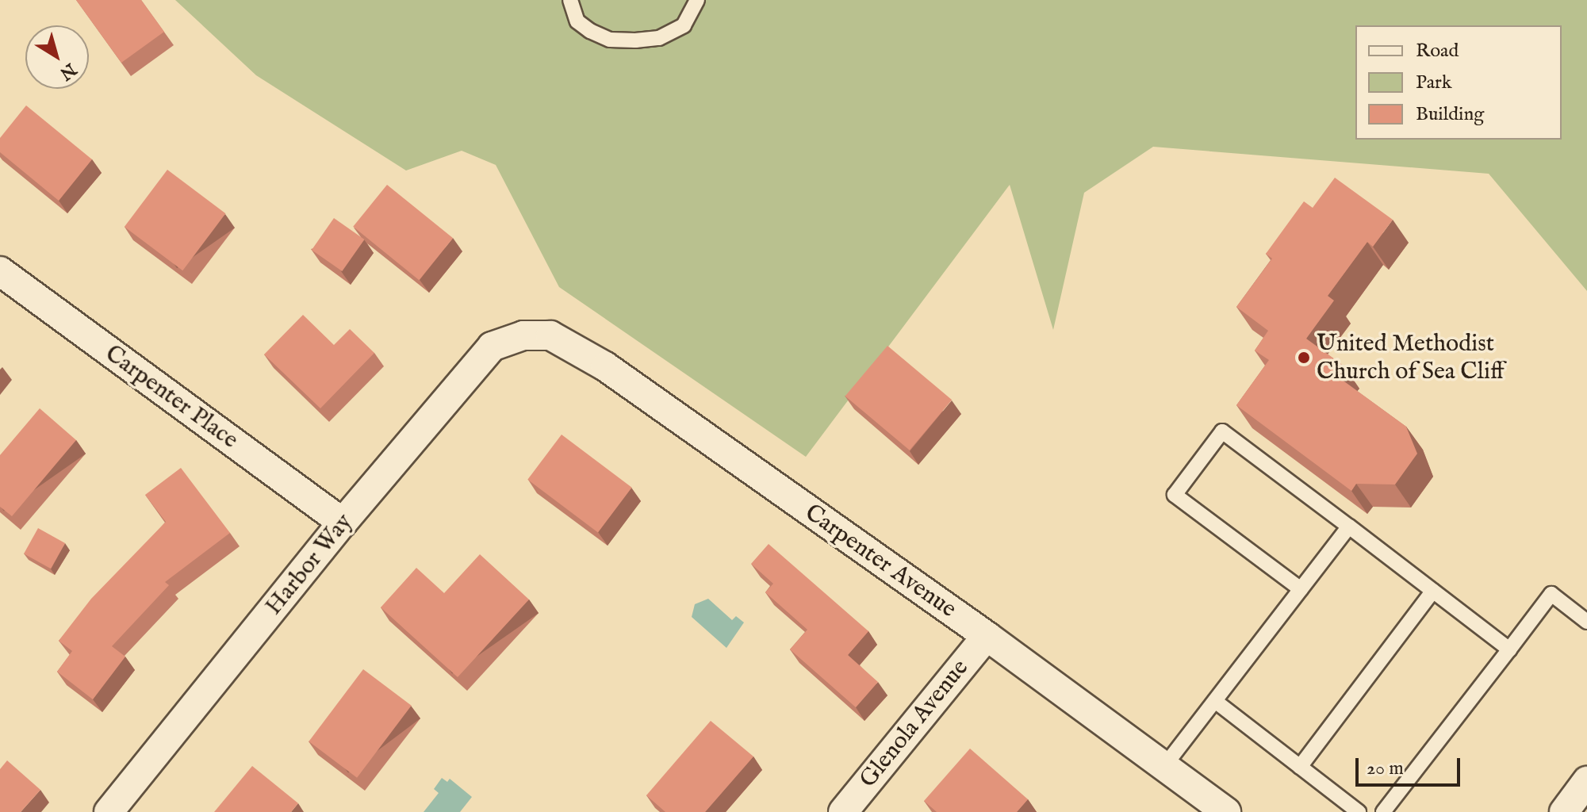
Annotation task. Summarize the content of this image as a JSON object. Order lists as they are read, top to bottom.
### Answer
{
  "streets": {
    "street": [
      "Carpenter Place",
      "Carpenter Avenue",
      "Harbor Way",
      "Glenola Avenue"
    ]
  },
  "crossings": [
    ["Carpenter Place", "Harbor Way"],
    ["Carpenter Avenue", "Harbor Way"],
    ["Carpenter Avenue", "Glenola Avenue"]
  ],
  "places": ["United Methodist Church of Sea Cliff"],
  "legend": ["Road", "Park", "Building"],
  "scale_bar": "20 m",
  "north": "bottom right"
}
